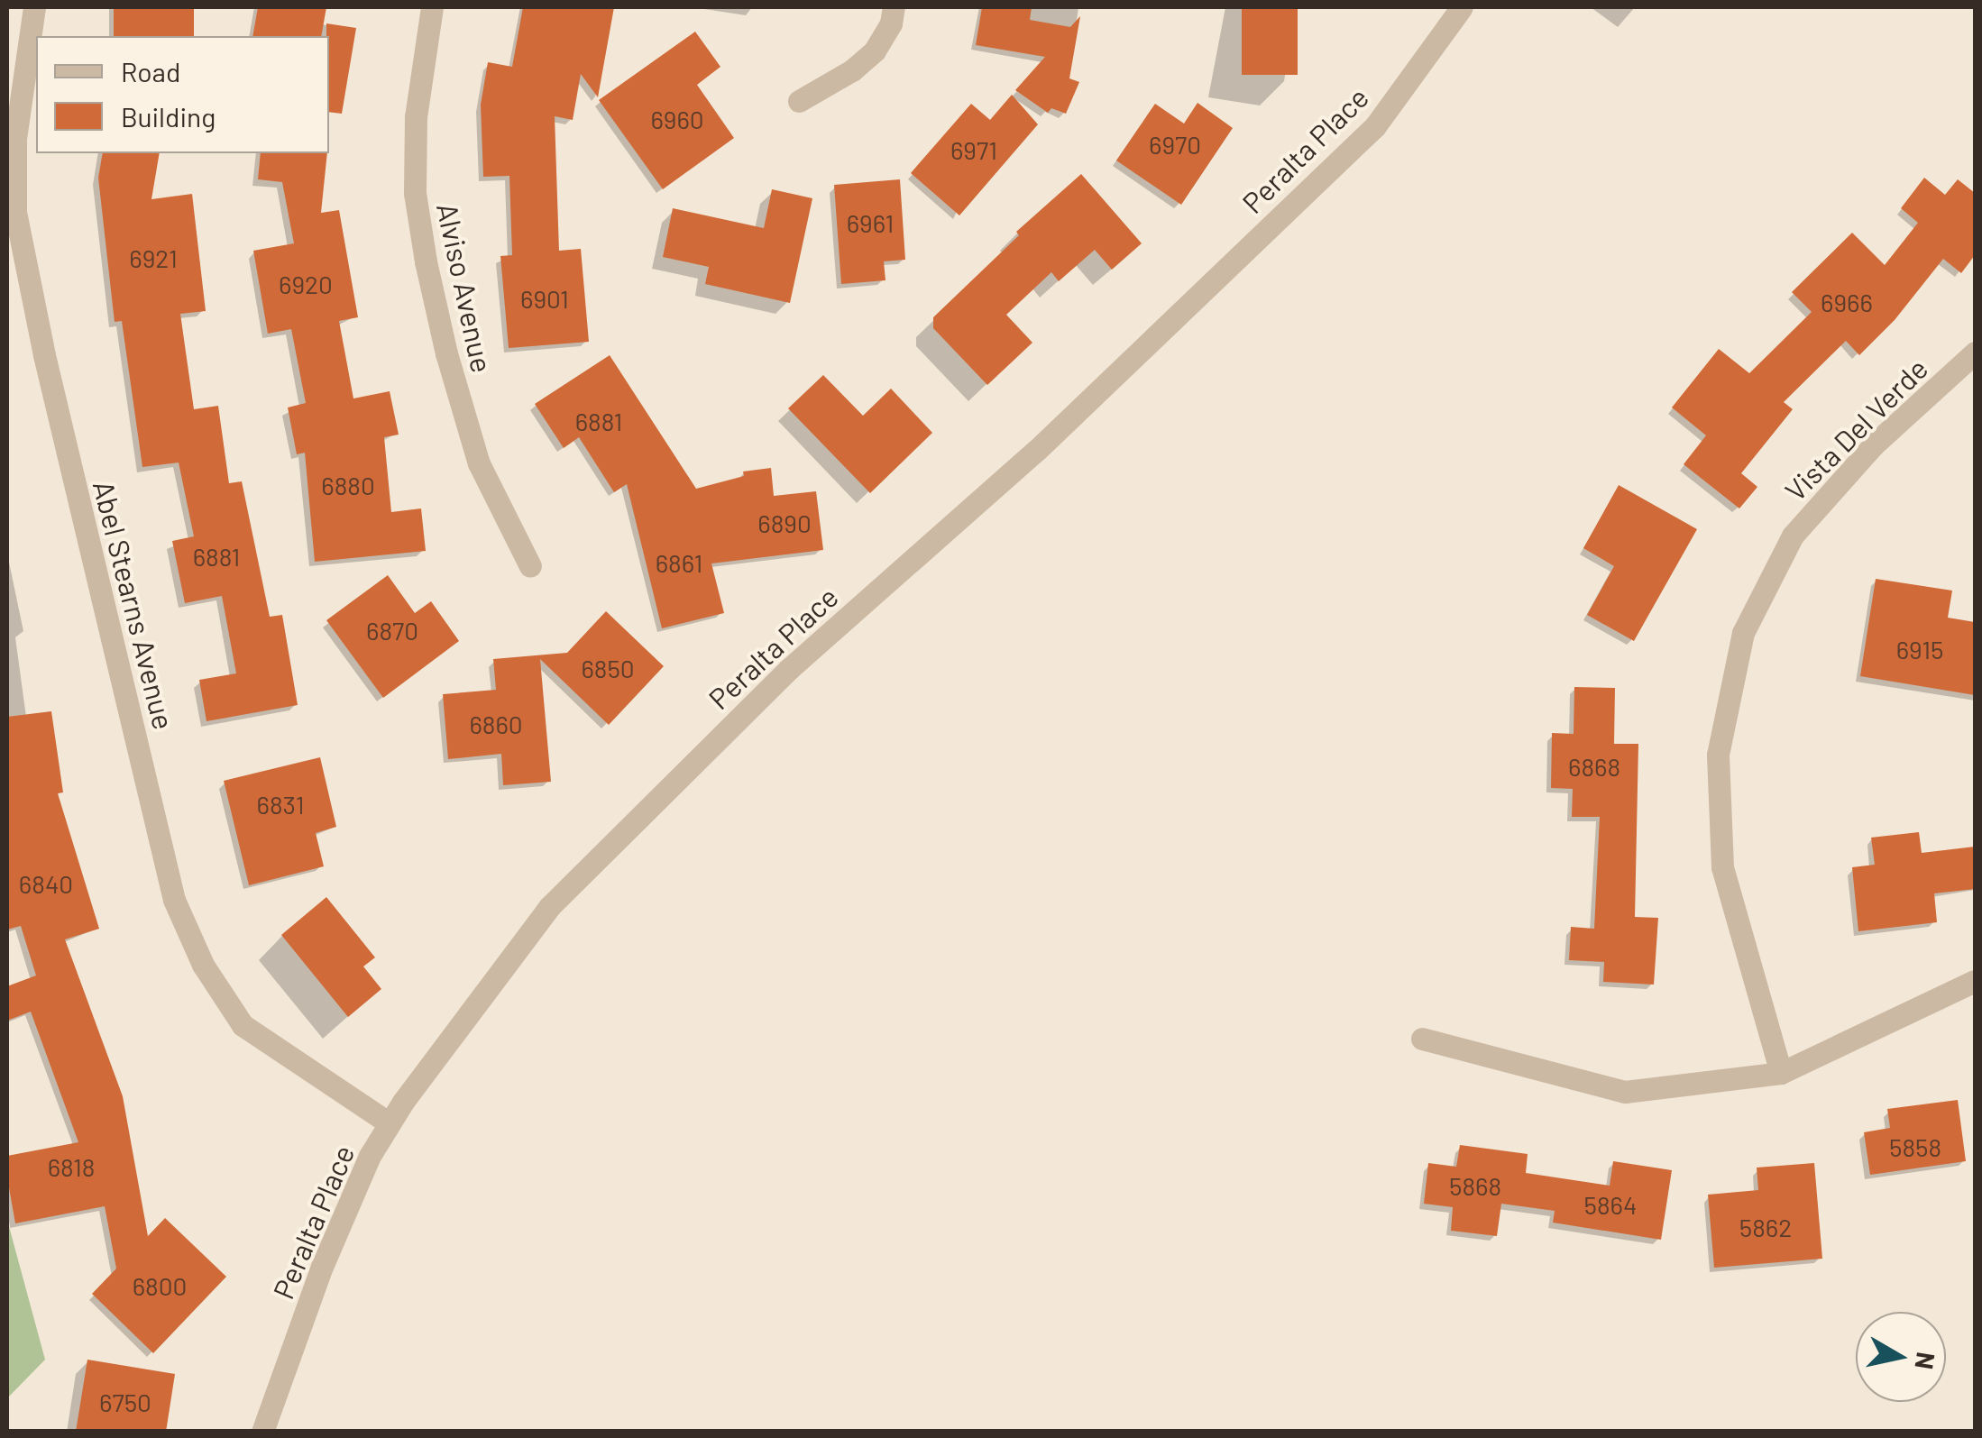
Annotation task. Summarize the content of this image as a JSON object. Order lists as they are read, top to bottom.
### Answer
{
  "streets": {
    "street": [
      "Peralta Place",
      "Alviso Avenue",
      "Vista Del Verde",
      "Abel Stearns Avenue"
    ]
  },
  "crossings": [
    ["Peralta Place", "Abel Stearns Avenue"]
  ],
  "house_numbers": [
    "6960",
    "6970",
    "6971",
    "6961",
    "6921",
    "6920",
    "6901",
    "6966",
    "6881",
    "6880",
    "6890",
    "6881",
    "6861",
    "6870",
    "6915",
    "6850",
    "6860",
    "6868",
    "6831",
    "6840",
    "5858",
    "6818",
    "5868",
    "5864",
    "5862",
    "6800",
    "6750"
  ],
  "legend": ["Road", "Building"],
  "north": "right"
}
